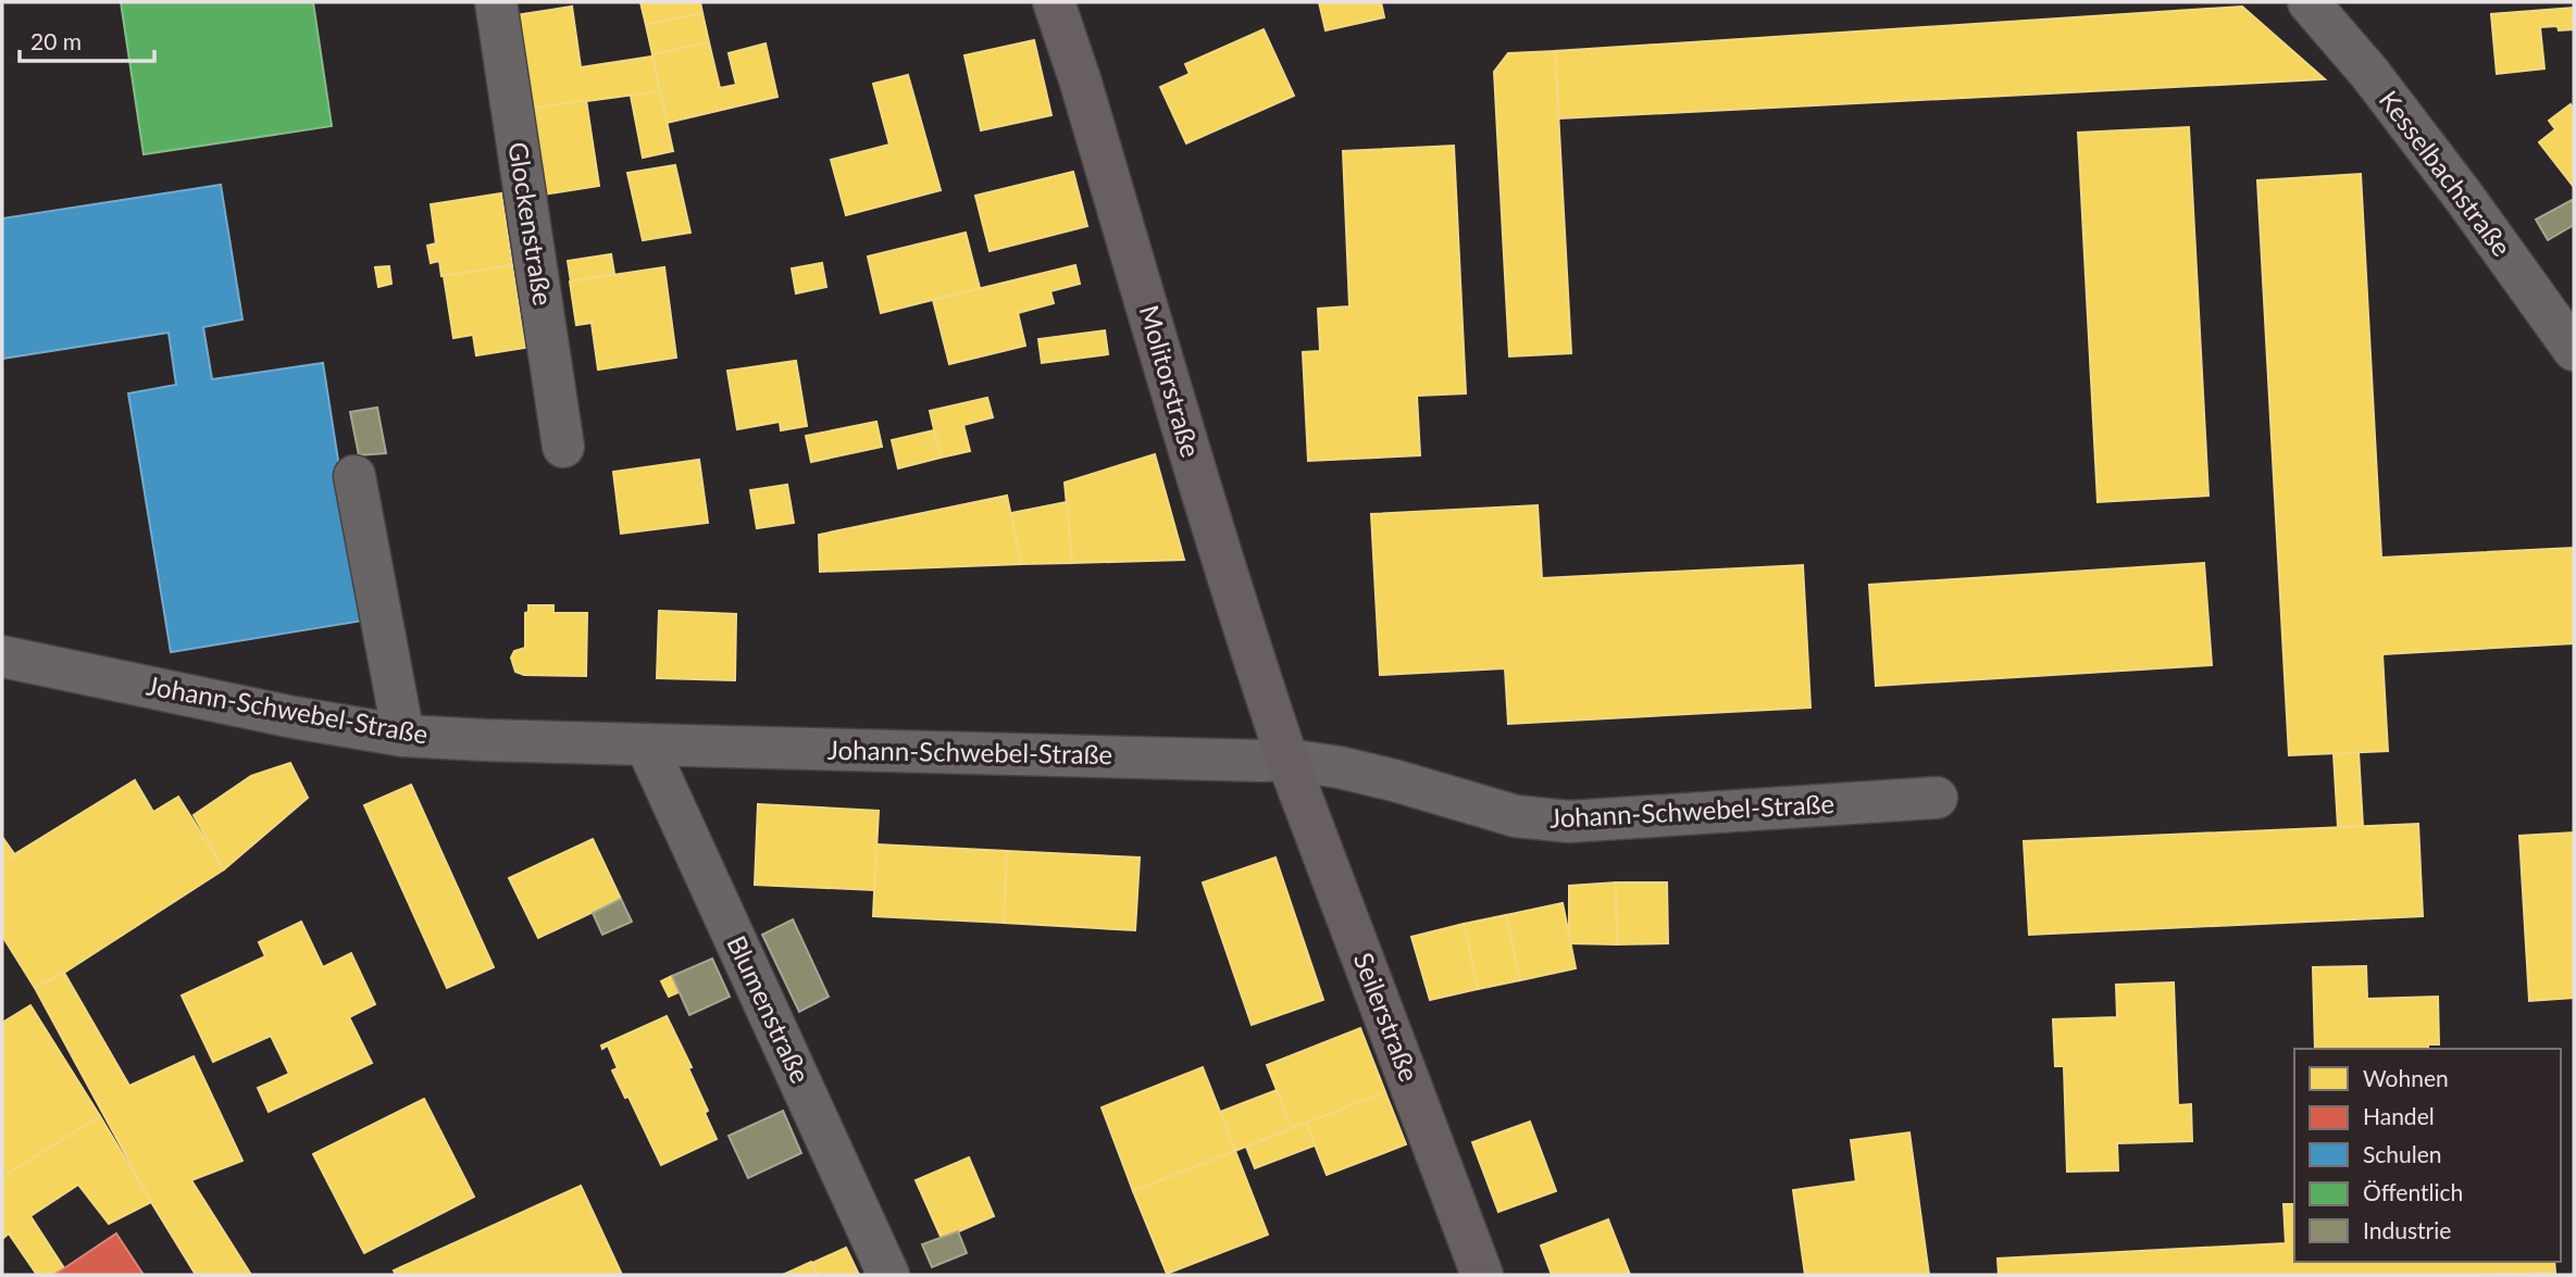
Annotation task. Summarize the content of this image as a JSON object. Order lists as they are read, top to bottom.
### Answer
{
  "streets": {
    "main road": ["Molitorstraße", "Seilerstraße"],
    "street": [
      "Kesselbachstraße",
      "Glockenstraße",
      "Johann-Schwebel-Straße",
      "Blumenstraße"
    ]
  },
  "crossings": [
    ["Molitorstraße", "Johann-Schwebel-Straße"],
    ["Molitorstraße", "Seilerstraße"],
    ["Johann-Schwebel-Straße", "Blumenstraße"],
    ["Johann-Schwebel-Straße", "Seilerstraße"]
  ],
  "legend": [
    "Wohnen",
    "Handel",
    "Schulen",
    "Öffentlich",
    "Industrie"
  ],
  "scale_bar": "20 m"
}
